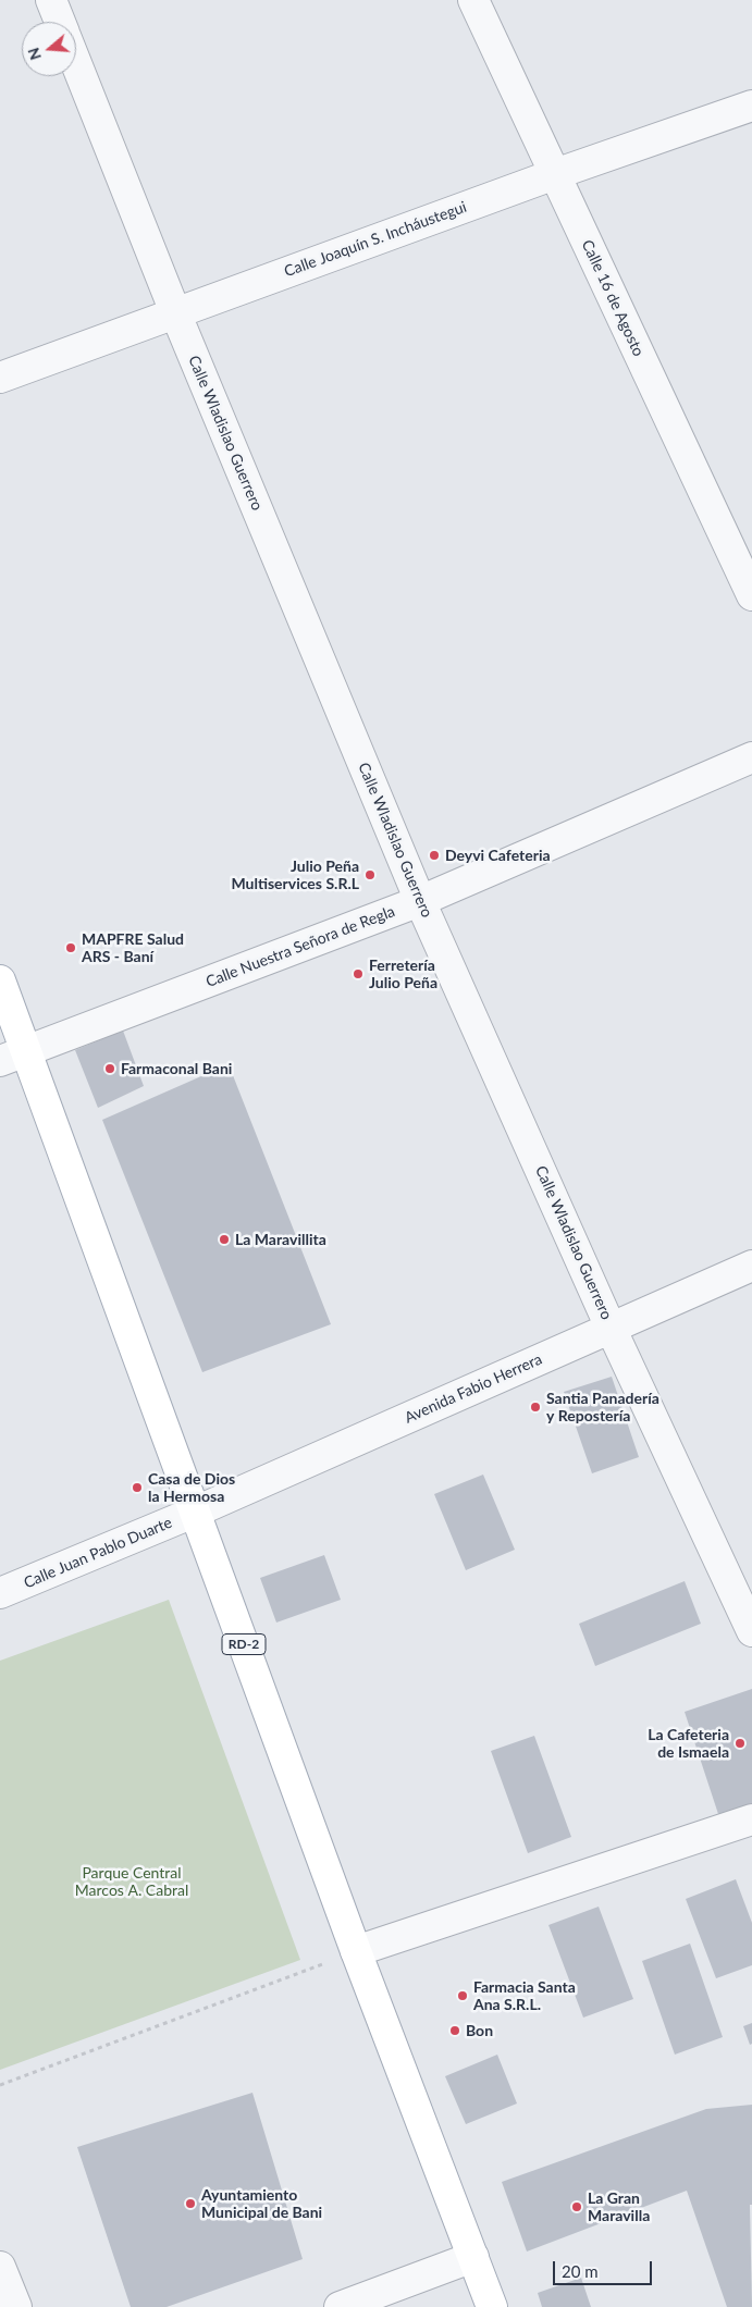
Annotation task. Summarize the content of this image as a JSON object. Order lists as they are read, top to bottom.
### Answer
{
  "streets": {
    "main road": ["RD-2"],
    "street": [
      "Calle Joaquín S. Incháustegui",
      "Calle 16 de Agosto",
      "Calle Wladislao Guerrero",
      "Calle Nuestra Señora de Regla",
      "Avenida Fabio Herrera",
      "Calle Juan Pablo Duarte"
    ]
  },
  "crossings": [
    ["Calle Joaquín S. Incháustegui", "Calle 16 de Agosto"],
    ["Calle Joaquín S. Incháustegui", "Calle Wladislao Guerrero"],
    ["Calle Wladislao Guerrero", "Calle Nuestra Señora de Regla"],
    ["Calle Wladislao Guerrero", "Avenida Fabio Herrera"],
    ["Calle Nuestra Señora de Regla", "RD-2"],
    ["Avenida Fabio Herrera", "Calle Juan Pablo Duarte"],
    ["Avenida Fabio Herrera", "RD-2"],
    ["Calle Juan Pablo Duarte", "RD-2"]
  ],
  "parks": ["Parque Central Marcos A. Cabral"],
  "places": [
    "Deyvi Cafeteria",
    "Julio Peña Multiservices S.R.L",
    "MAPFRE Salud ARS - Baní",
    "Ferretería Julio Peña",
    "Farmaconal Bani",
    "La Maravillita",
    "Santia Panadería y Repostería",
    "Casa de Dios la Hermosa",
    "La Cafeteria de Ismaela",
    "Farmacia Santa Ana S.R.L.",
    "Bon",
    "Ayuntamiento Municipal de Bani",
    "La Gran Maravilla"
  ],
  "scale_bar": "20 m",
  "north": "left"
}
